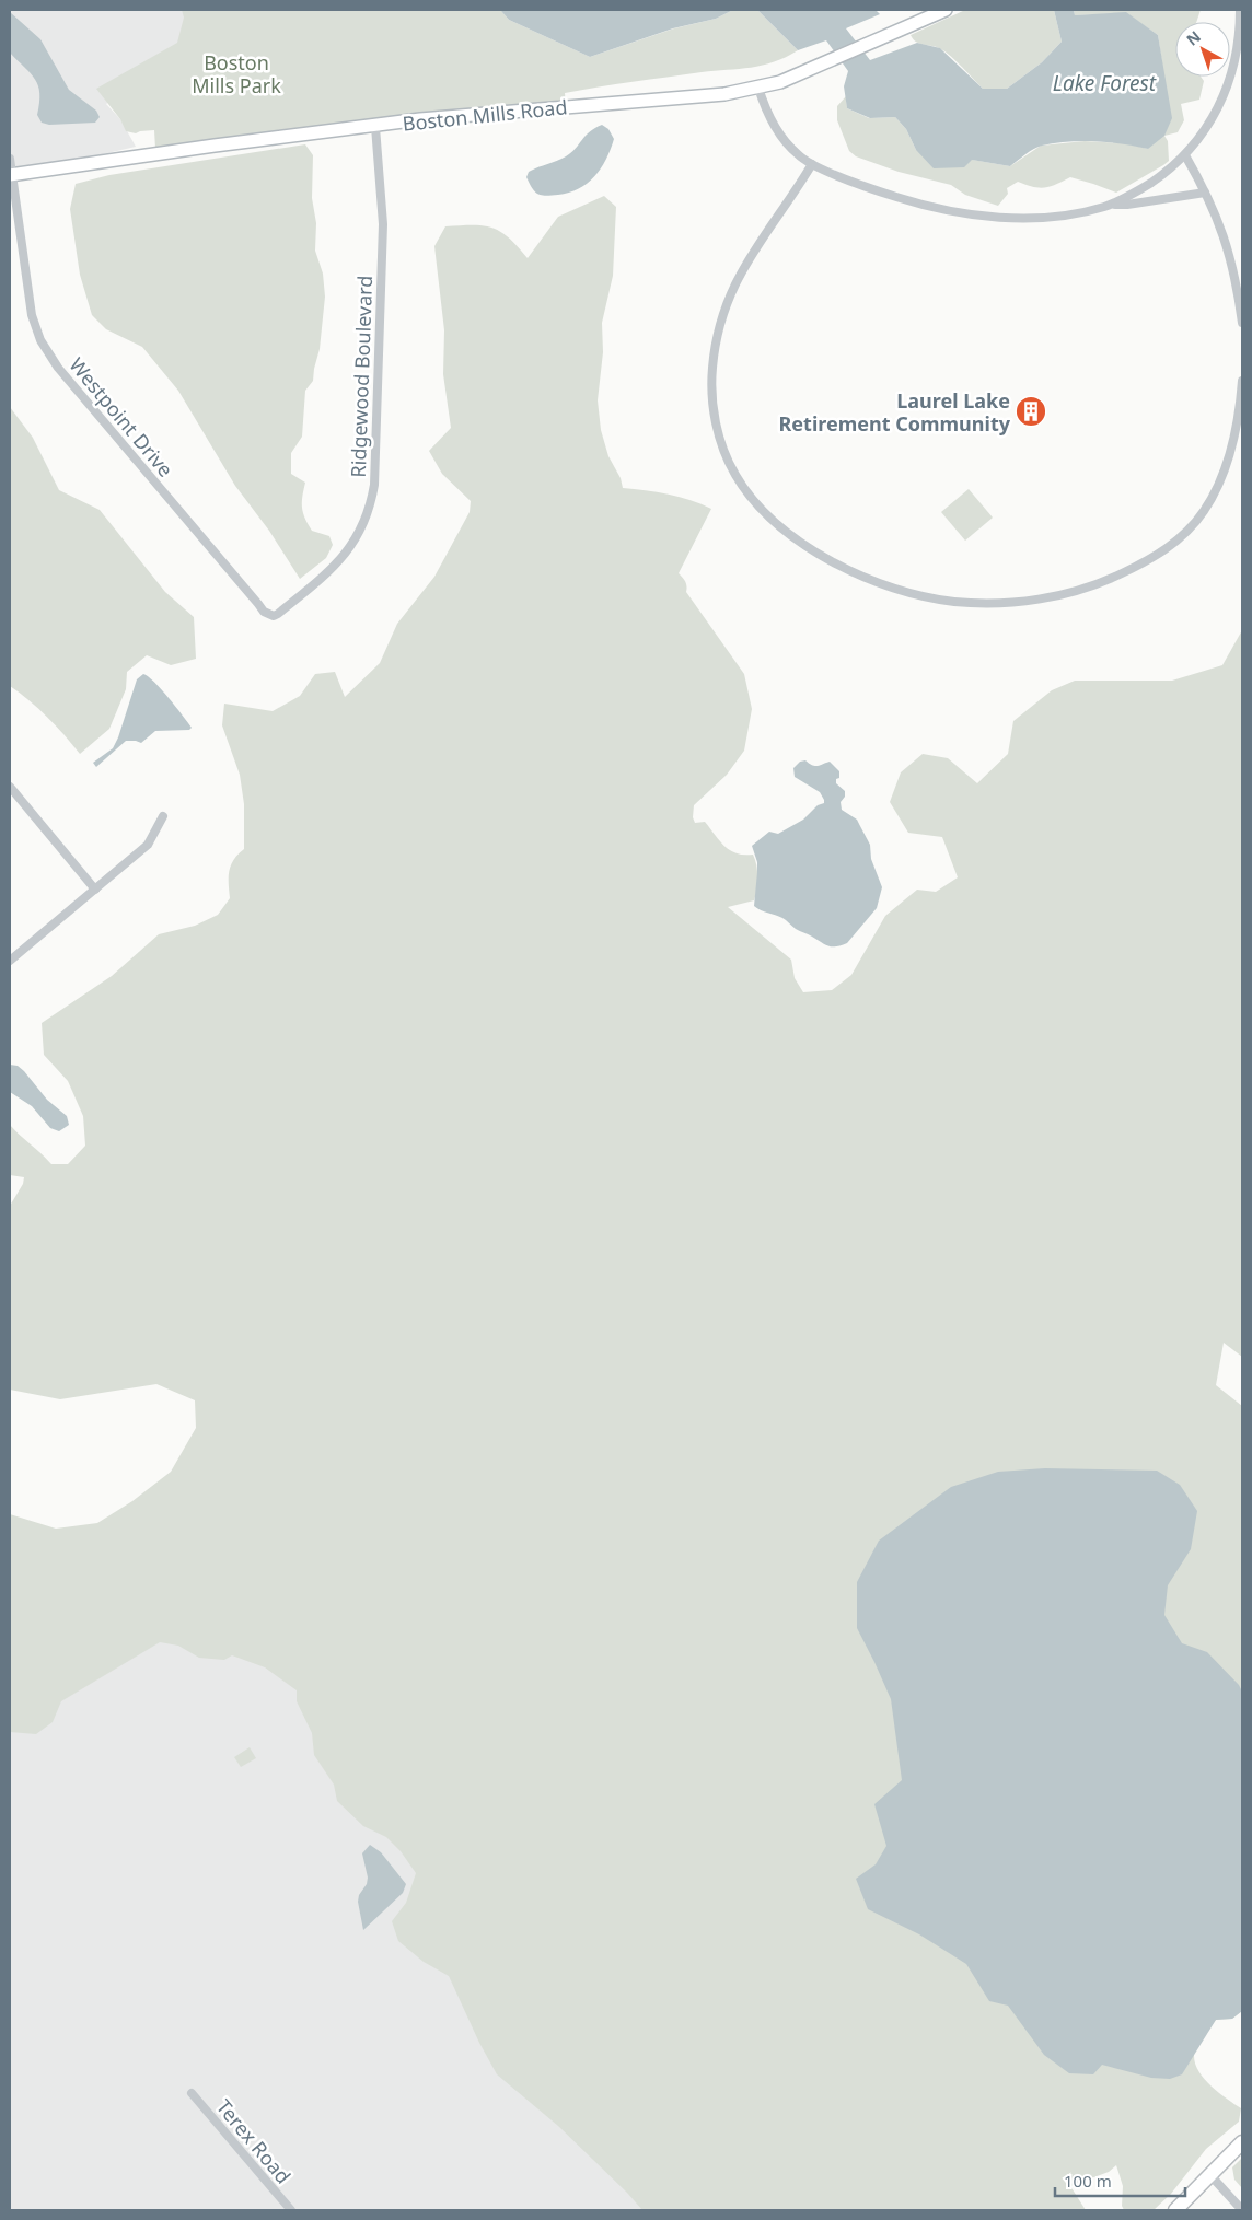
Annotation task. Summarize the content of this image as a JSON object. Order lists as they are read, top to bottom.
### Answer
{
  "streets": {
    "street": [
      "Boston Mills Road",
      "Ridgewood Boulevard",
      "Westpoint Drive",
      "Terex Road"
    ]
  },
  "crossings": [
    ["Boston Mills Road", "Ridgewood Boulevard"],
    ["Boston Mills Road", "Westpoint Drive"],
    ["Ridgewood Boulevard", "Westpoint Drive"]
  ],
  "water": ["Lake Forest"],
  "parks": ["Boston Mills Park"],
  "places": {
    "building": ["Laurel Lake Retirement Community"]
  },
  "scale_bar": "100 m",
  "north": "top left"
}
